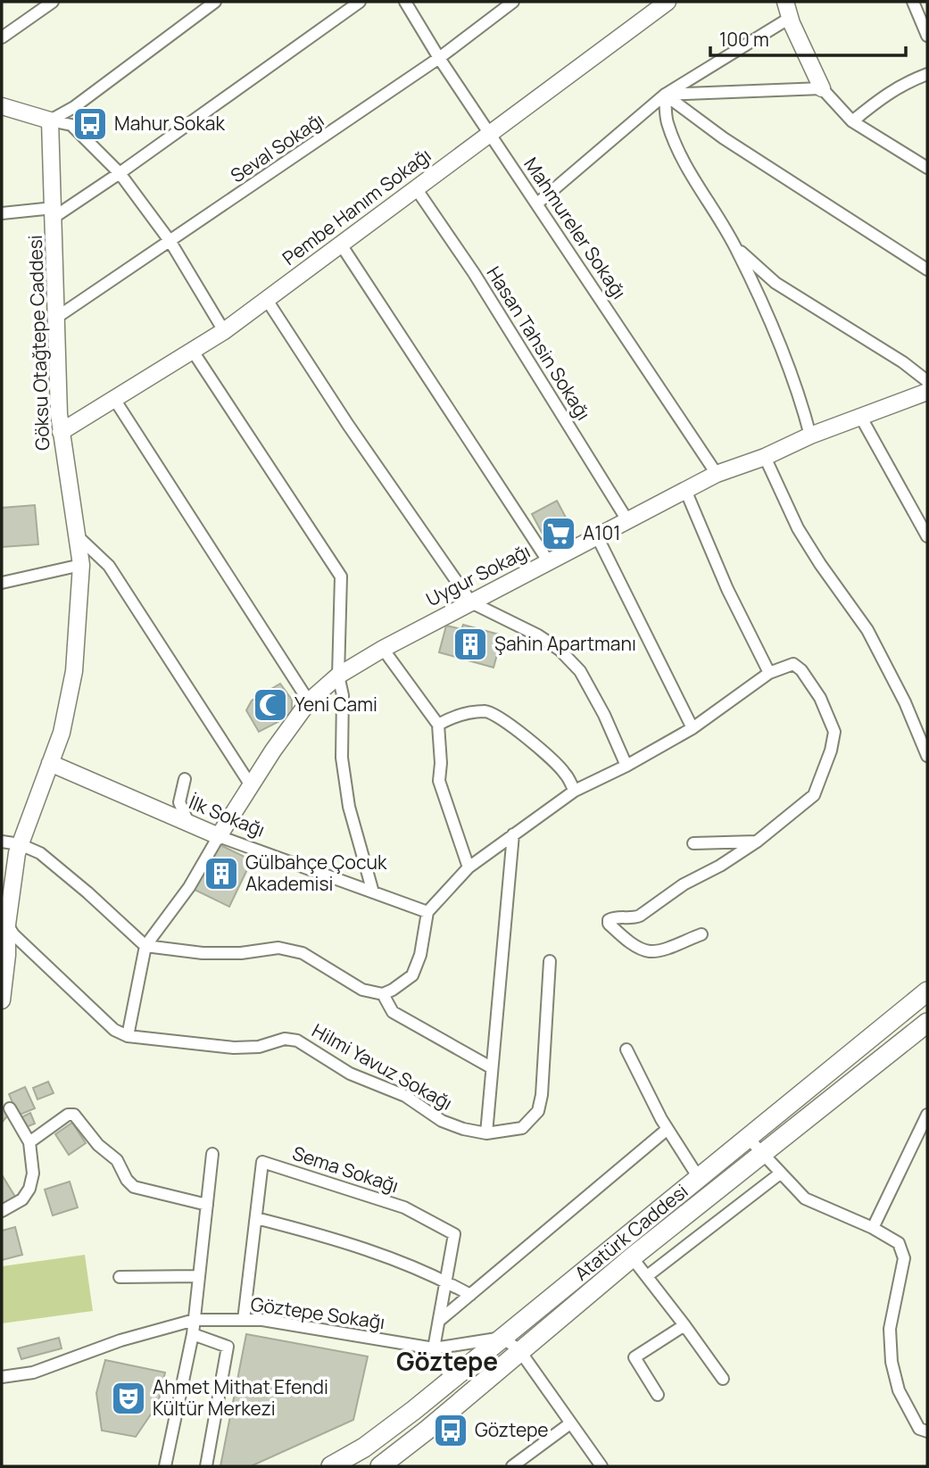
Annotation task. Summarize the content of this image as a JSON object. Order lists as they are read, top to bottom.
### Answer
{
  "streets": {
    "main road": ["Atatürk Caddesi"],
    "street": [
      "Seval Sokağı",
      "Pembe Hanım Sokağı",
      "Mahmureler Sokağı",
      "Göksu Otağtepe Caddesi",
      "Hasan Tahsin Sokağı",
      "Uygur Sokağı",
      "İlk Sokağı",
      "Hilmi Yavuz Sokağı",
      "Sema Sokağı",
      "Göztepe Sokağı"
    ]
  },
  "crossings": [
    ["Seval Sokağı", "Mahmureler Sokağı"],
    ["Seval Sokağı", "Göksu Otağtepe Caddesi"],
    ["Pembe Hanım Sokağı", "Mahmureler Sokağı"],
    ["Pembe Hanım Sokağı", "Göksu Otağtepe Caddesi"],
    ["Pembe Hanım Sokağı", "Hasan Tahsin Sokağı"],
    ["Mahmureler Sokağı", "Uygur Sokağı"],
    ["Göksu Otağtepe Caddesi", "İlk Sokağı"],
    ["Göksu Otağtepe Caddesi", "Hilmi Yavuz Sokağı"],
    ["Hasan Tahsin Sokağı", "Uygur Sokağı"],
    ["Uygur Sokağı", "İlk Sokağı"],
    ["Sema Sokağı", "Göztepe Sokağı"],
    ["Atatürk Caddesi", "Göztepe Sokağı"]
  ],
  "districts": ["Göztepe"],
  "places": {
    "bus stop": ["Mahur Sokak", "Göztepe"],
    "supermarket": ["A101"],
    "building": ["Şahin Apartmanı", "Gülbahçe Çocuk Akademisi"],
    "mosque": ["Yeni Cami"],
    "theatre": ["Ahmet Mithat Efendi Kültür Merkezi"]
  },
  "scale_bar": "100 m"
}
